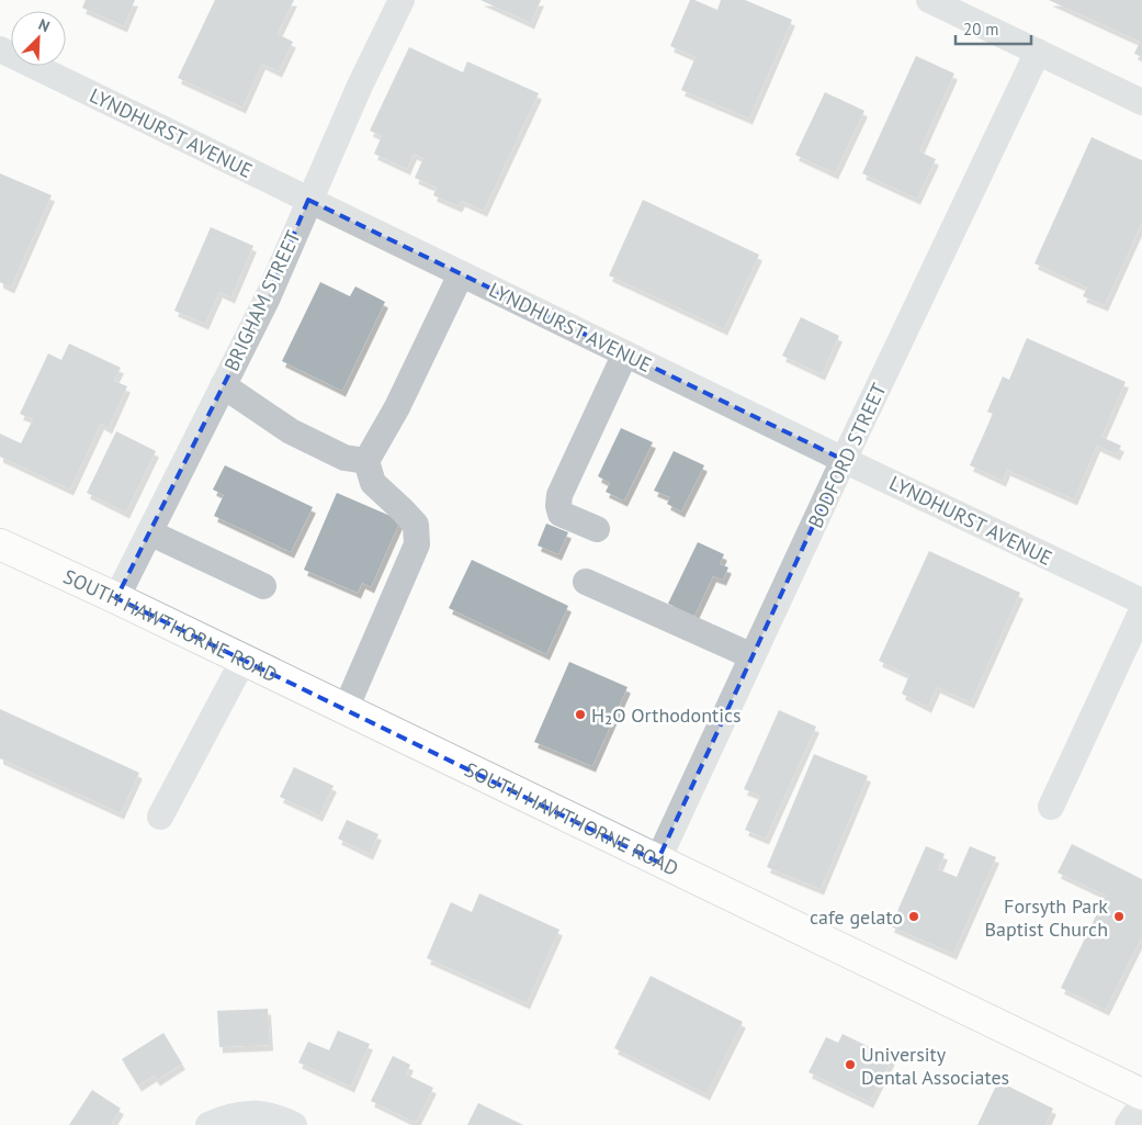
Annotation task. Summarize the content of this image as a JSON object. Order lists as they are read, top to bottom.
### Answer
{
  "streets": {
    "main road": ["SOUTH HAWTHORNE ROAD"],
    "street": ["LYNDHURST AVENUE", "BRIGHAM STREET", "BODFORD STREET"]
  },
  "crossings": [
    ["LYNDHURST AVENUE", "BRIGHAM STREET"],
    ["LYNDHURST AVENUE", "BODFORD STREET"],
    ["BRIGHAM STREET", "SOUTH HAWTHORNE ROAD"],
    ["BODFORD STREET", "SOUTH HAWTHORNE ROAD"]
  ],
  "places": [
    "H₂O Orthodontics",
    "cafe gelato",
    "Forsyth Park Baptist Church",
    "University Dental Associates"
  ],
  "scale_bar": "20 m",
  "north": "top right"
}
